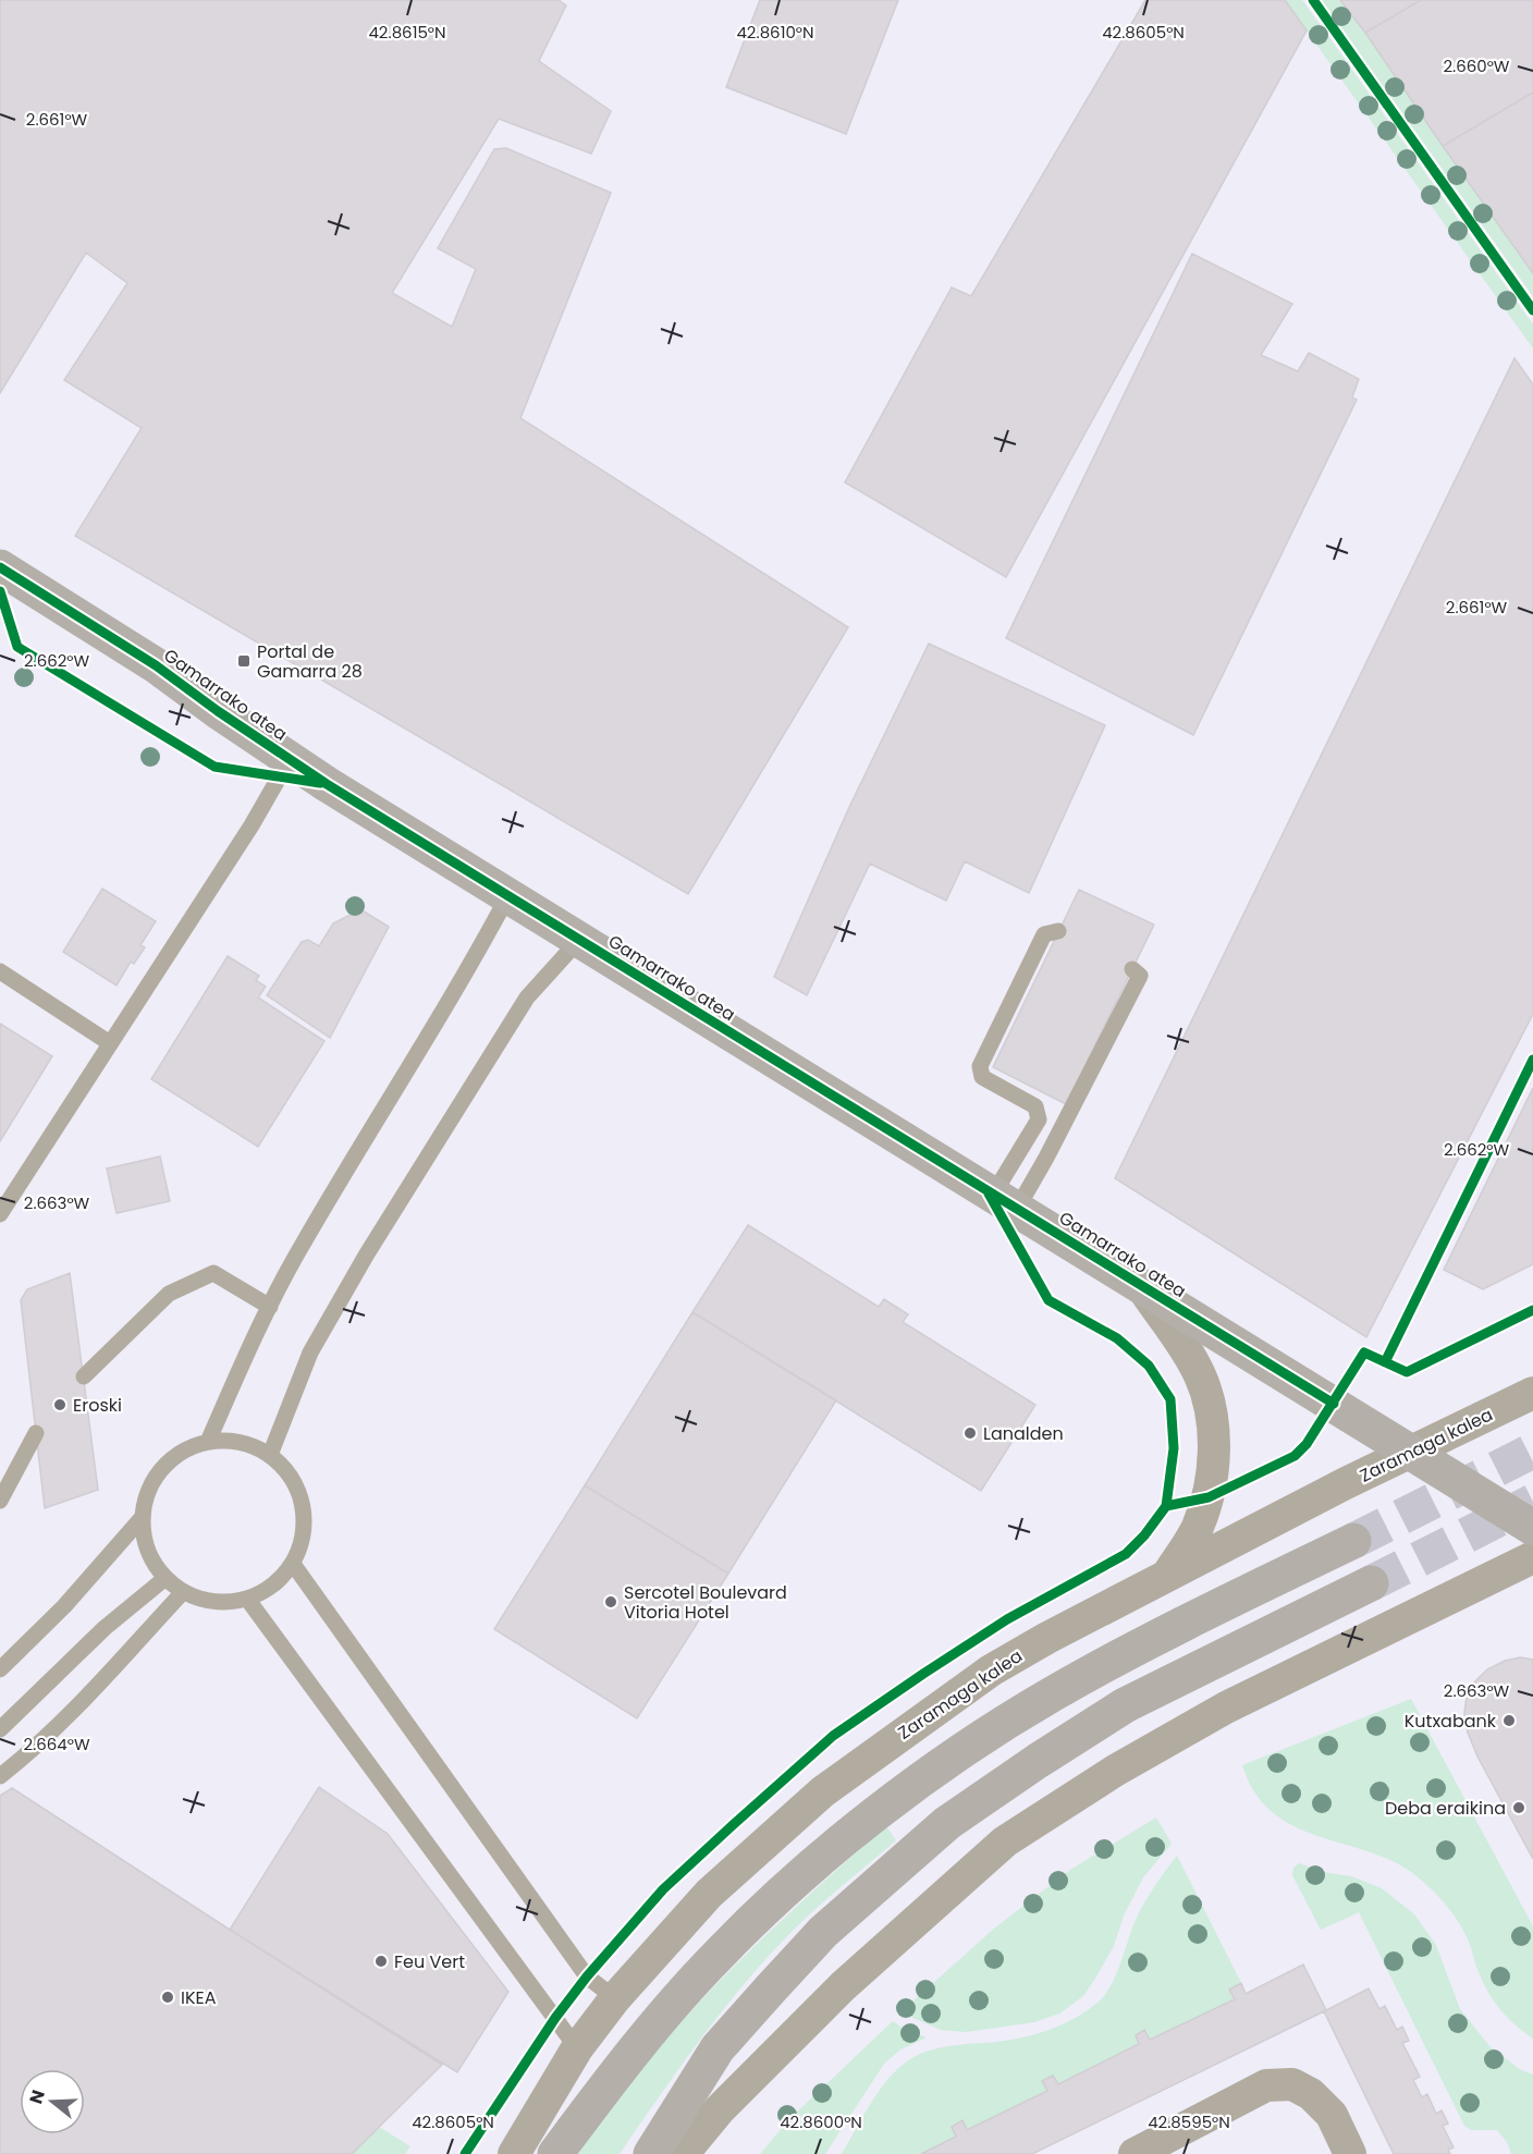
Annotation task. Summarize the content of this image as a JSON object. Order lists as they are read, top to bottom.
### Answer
{
  "streets": {
    "main road": ["Gamarrako atea"],
    "street": ["Zaramaga kalea"]
  },
  "crossings": [
    ["Gamarrako atea", "Zaramaga kalea"]
  ],
  "places": {
    "transit": ["Portal de Gamarra 28"],
    "other": [
      "Eroski",
      "Lanalden",
      "Sercotel Boulevard Vitoria Hotel",
      "Kutxabank",
      "Deba eraikina",
      "Feu Vert",
      "IKEA"
    ]
  },
  "north": "left",
  "coordinates": [
    "42.8615°N",
    "42.8610°N",
    "42.8605°N",
    "2.660°W",
    "2.661°W",
    "2.662°W",
    "2.663°W",
    "2.664°W",
    "42.8600°N",
    "42.8595°N"
  ]
}
